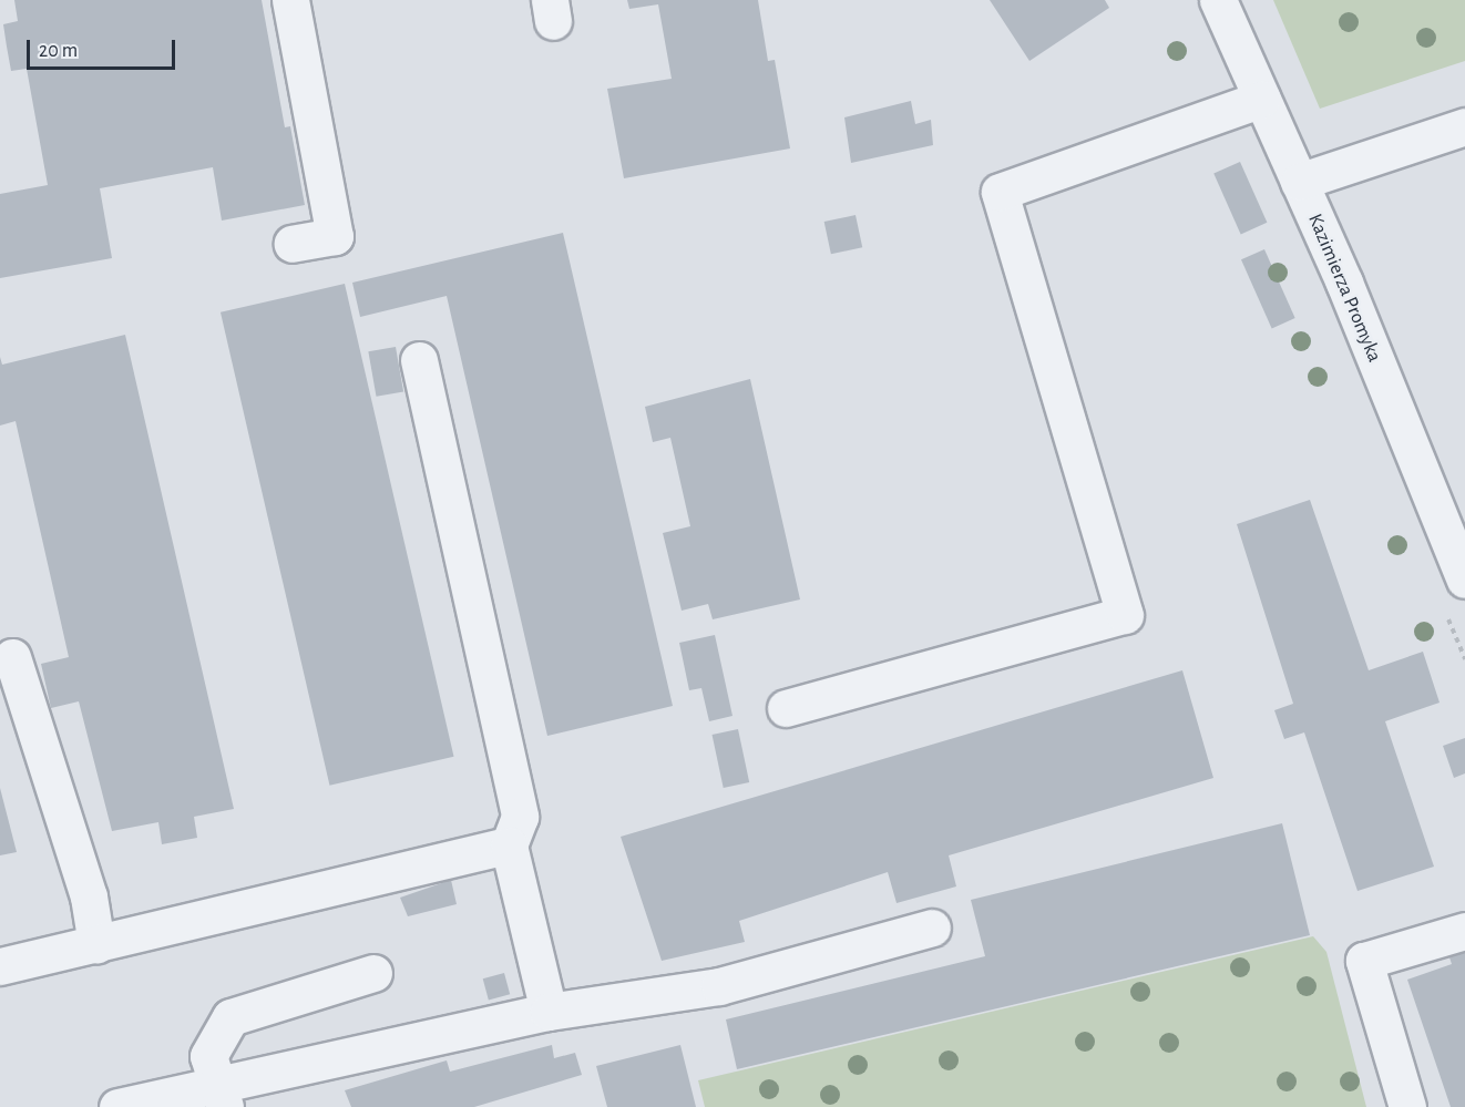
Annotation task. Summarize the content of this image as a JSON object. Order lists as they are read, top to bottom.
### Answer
{
  "streets": {
    "street": ["Kazimierza Promyka"]
  },
  "scale_bar": "20 m"
}
